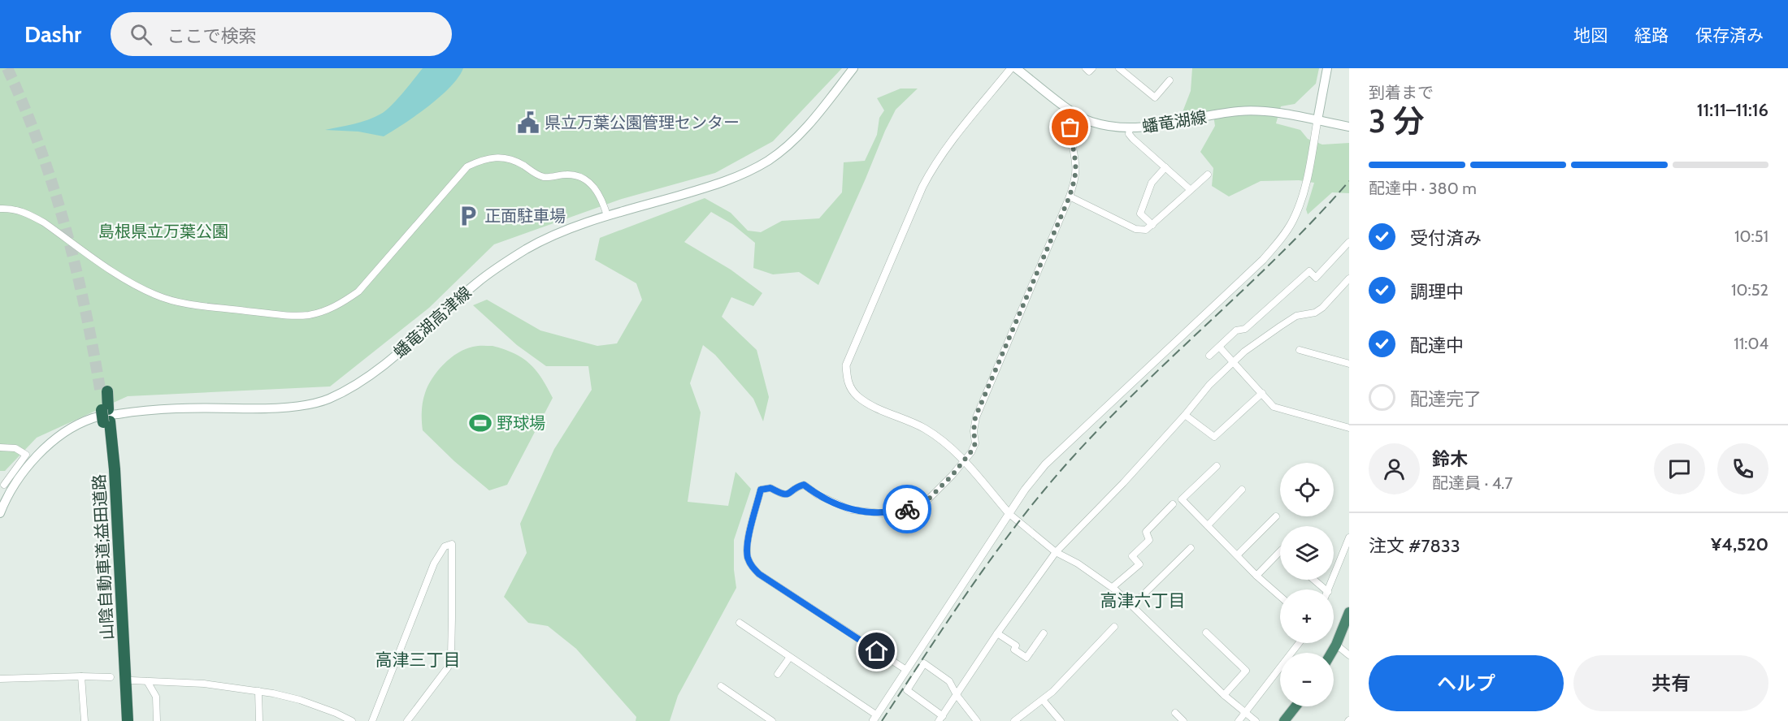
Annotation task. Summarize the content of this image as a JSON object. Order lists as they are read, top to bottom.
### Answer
{
  "streets": {
    "highway": ["山陰自動車道;益田道路"],
    "main road": ["蟠竜湖線", "蟠竜湖高津線"]
  },
  "districts": ["高津六丁目", "高津三丁目"],
  "parks": ["島根県立万葉公園"],
  "places": {
    "public building": ["県立万葉公園管理センター"],
    "parking": ["正面駐車場"],
    "sports": ["野球場"]
  },
  "page": {
    "header": "Dashr",
    "search": "ここで検索",
    "nav": ["地図", "経路", "保存済み"],
    "heading": ["3 分", "到着まで", "11:11–11:16"],
    "panel": [
      "鈴木",
      "配達員 · 4.7",
      "注文 #7833",
      "¥4,520"
    ],
    "bar": "配達中 · 380 m",
    "list": [
      ["受付済み", "10:51"],
      ["調理中", "10:52"],
      ["配達中", "11:04"],
      "配達完了"
    ],
    "map_buttons": ["+", "−"],
    "buttons": ["ヘルプ", "共有"]
  }
}
